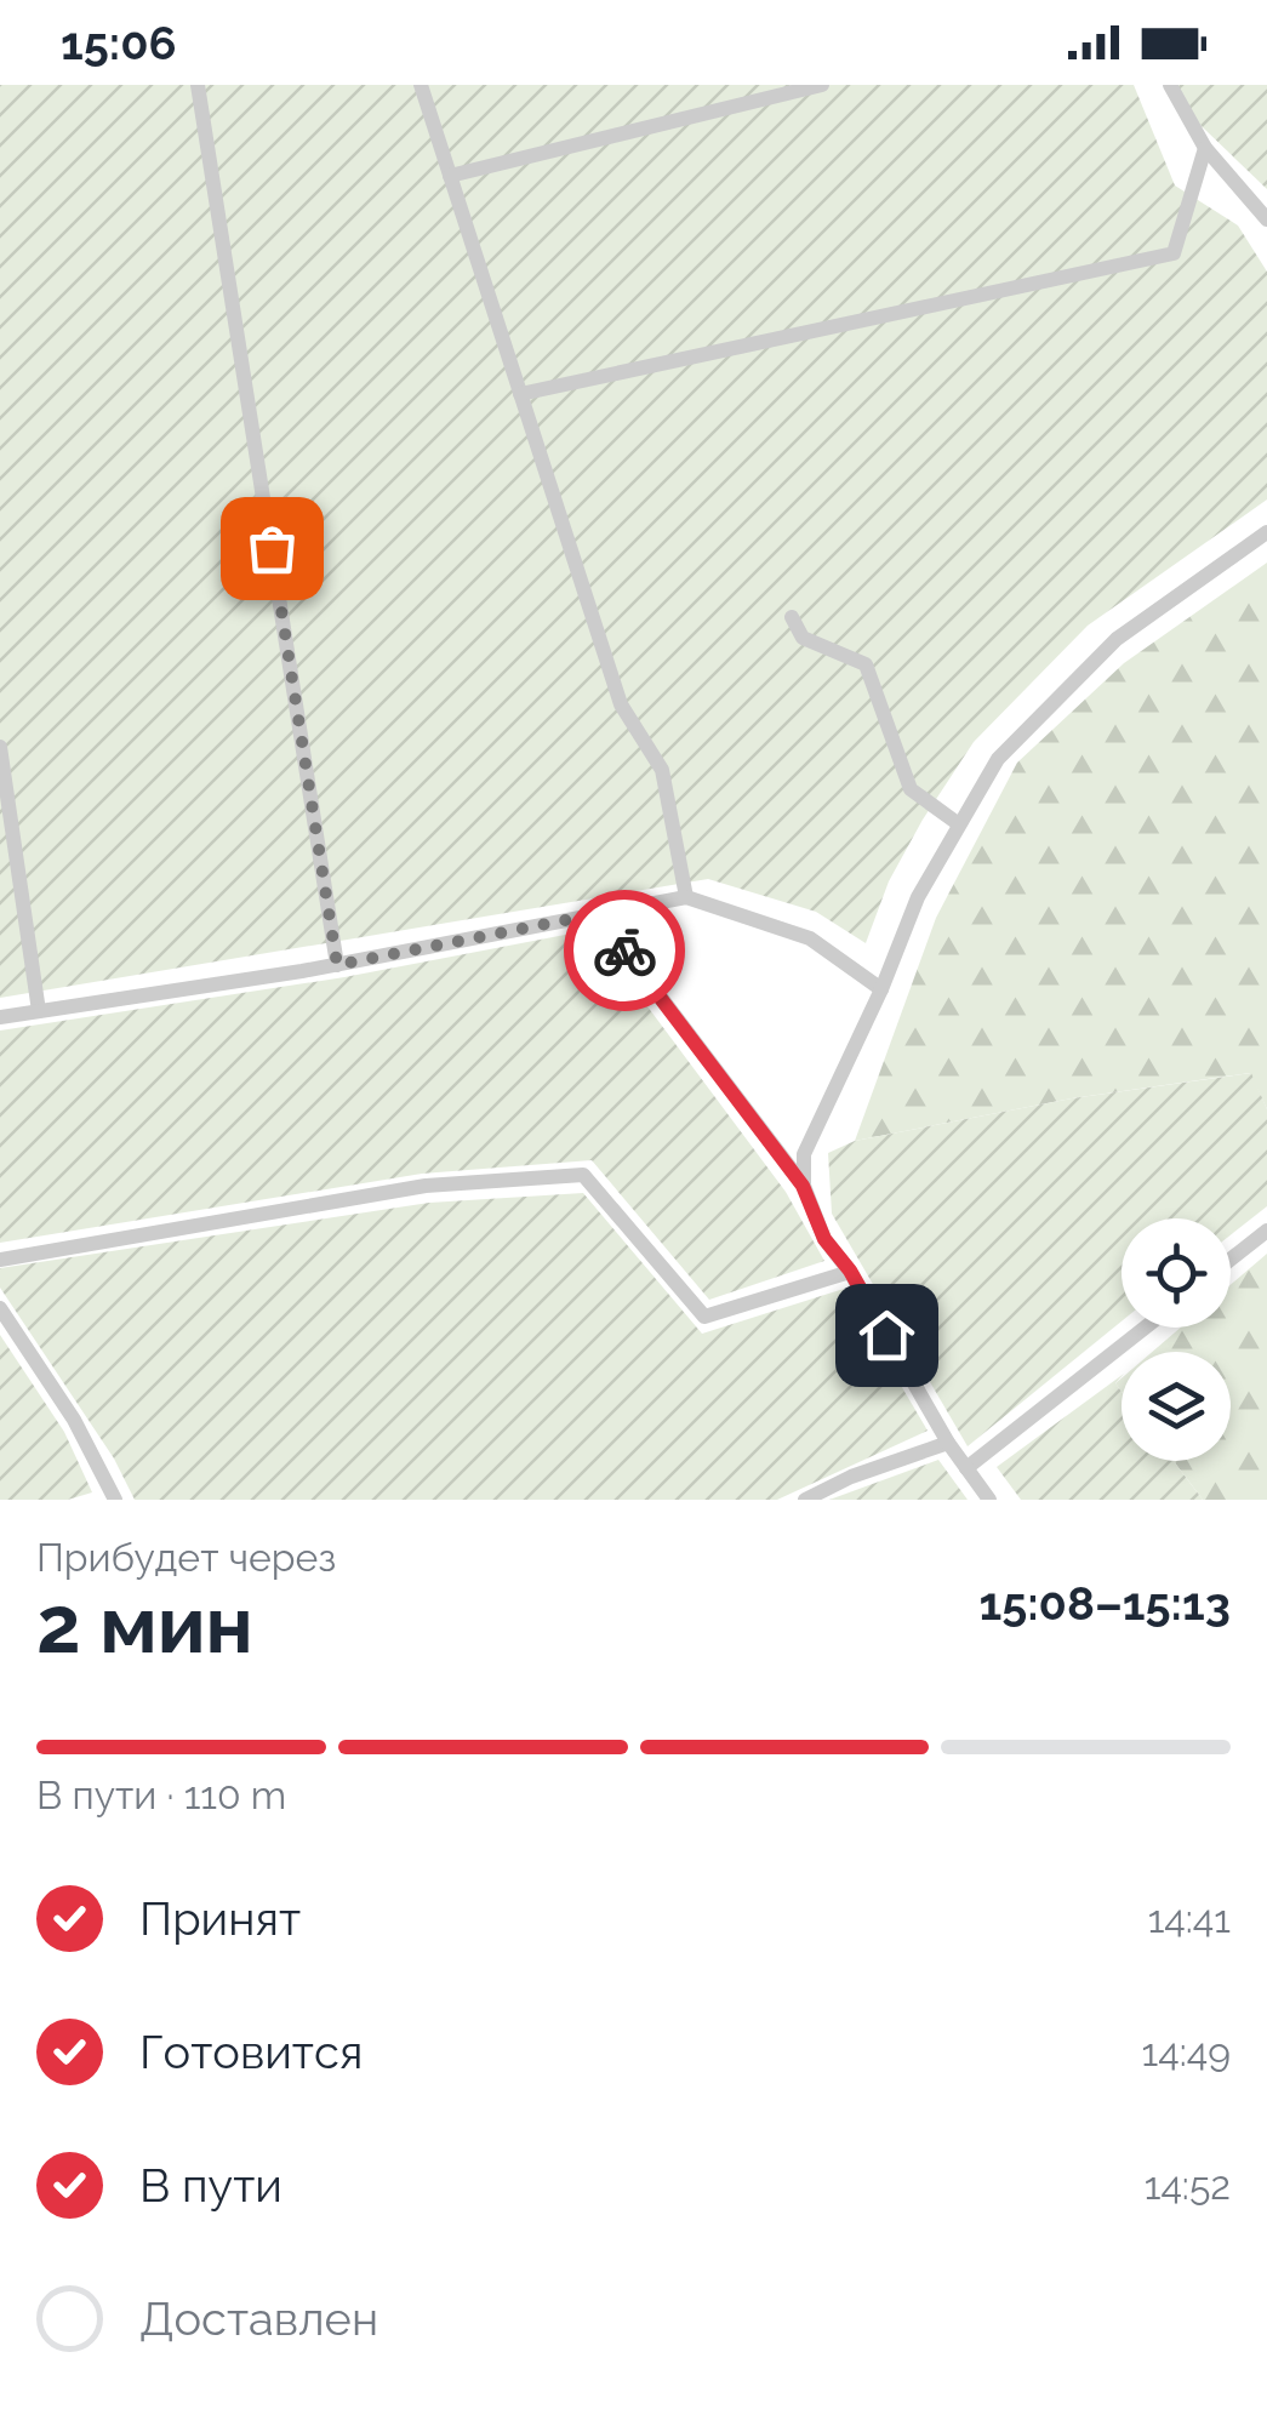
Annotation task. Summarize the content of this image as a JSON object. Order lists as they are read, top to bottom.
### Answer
{
  "page": {
    "status": "15:06",
    "heading": ["2 мин", "Прибудет через", "15:08–15:13"],
    "bar": "В пути · 110 m",
    "list": [
      ["Принят", "14:41"],
      ["Готовится", "14:49"],
      ["В пути", "14:52"],
      "Доставлен"
    ]
  }
}
